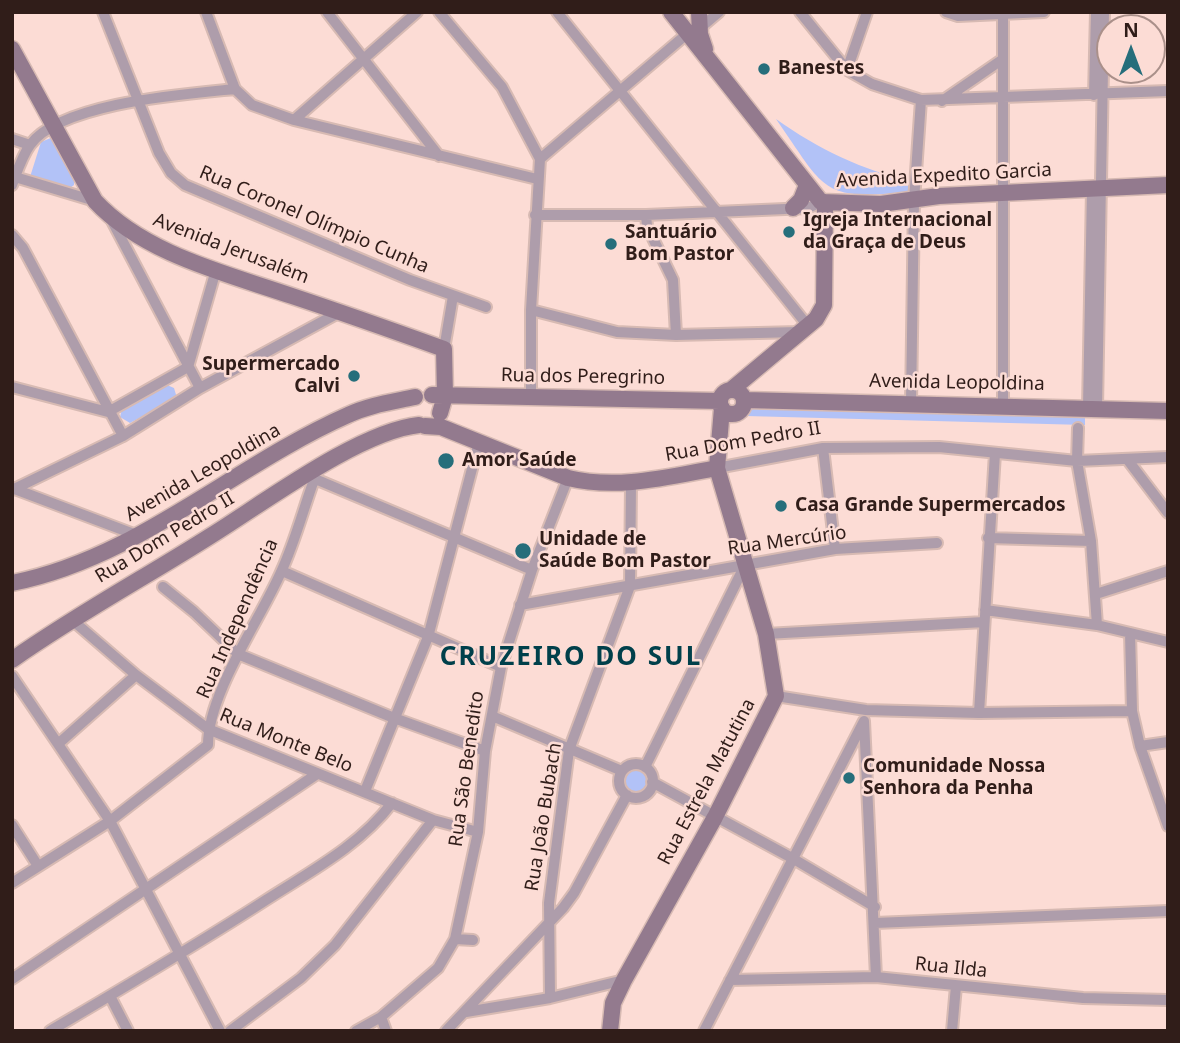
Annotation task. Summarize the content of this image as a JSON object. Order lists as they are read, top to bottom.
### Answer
{
  "streets": {
    "street": [
      "Avenida Expedito Garcia",
      "Rua Coronel Olímpio Cunha",
      "Avenida Jerusalém",
      "Rua dos Peregrino",
      "Avenida Leopoldina",
      "Rua Dom Pedro II",
      "Rua Mercúrio",
      "Rua Independência",
      "Rua Monte Belo",
      "Rua São Benedito",
      "Rua Estrela Matutina",
      "Rua João Bubach",
      "Rua Ilda"
    ]
  },
  "crossings": [
    ["Rua dos Peregrino", "Avenida Leopoldina"],
    ["Rua dos Peregrino", "Rua Dom Pedro II"],
    ["Rua dos Peregrino", "Rua Estrela Matutina"],
    ["Avenida Leopoldina", "Rua Dom Pedro II"],
    ["Avenida Leopoldina", "Rua Estrela Matutina"],
    ["Rua Dom Pedro II", "Rua Independência"],
    ["Rua Dom Pedro II", "Rua Monte Belo"],
    ["Rua Dom Pedro II", "Rua São Benedito"],
    ["Rua Dom Pedro II", "Rua Estrela Matutina"],
    ["Rua Dom Pedro II", "Rua João Bubach"],
    ["Rua Mercúrio", "Rua São Benedito"],
    ["Rua Mercúrio", "Rua Estrela Matutina"],
    ["Rua Mercúrio", "Rua João Bubach"],
    ["Rua Independência", "Rua Monte Belo"],
    ["Rua Monte Belo", "Rua São Benedito"]
  ],
  "districts": ["CRUZEIRO DO SUL"],
  "places": [
    "Banestes",
    "Igreja Internacional da Graça de Deus",
    "Santuário Bom Pastor",
    "Supermercado Calvi",
    "Amor Saúde",
    "Casa Grande Supermercados",
    "Unidade de Saúde Bom Pastor",
    "Comunidade Nossa Senhora da Penha"
  ],
  "north": "top"
}
